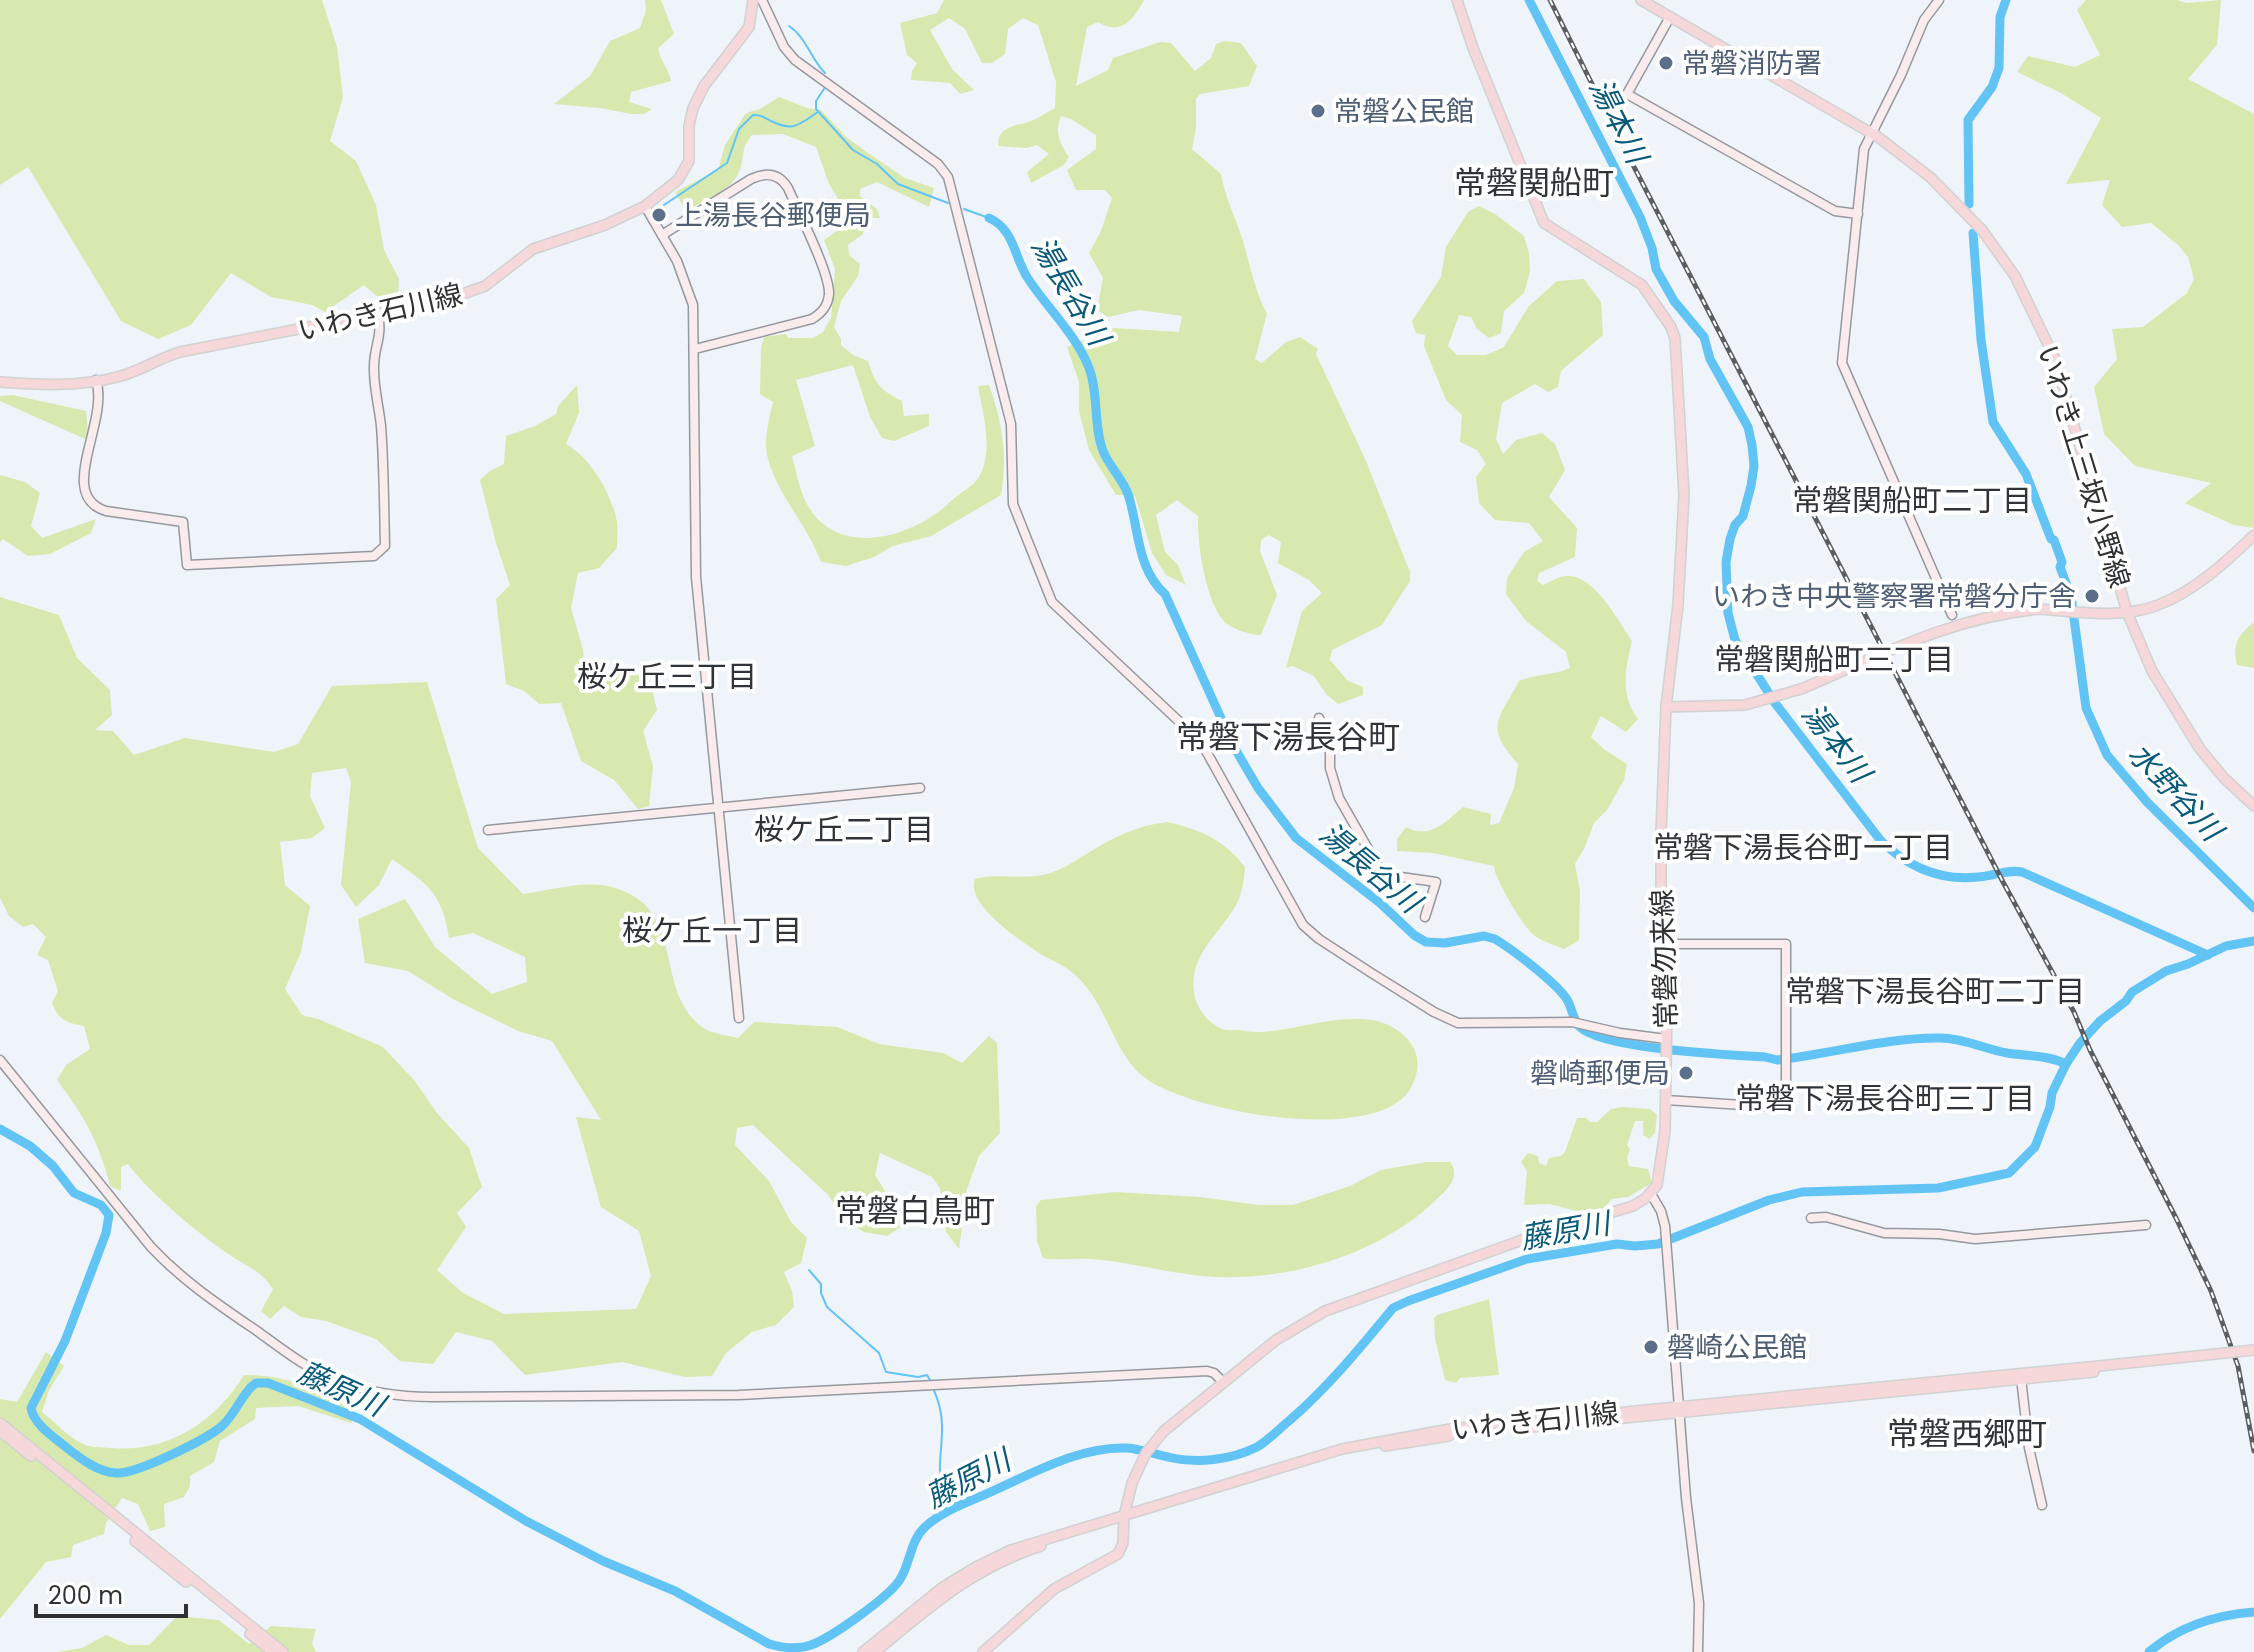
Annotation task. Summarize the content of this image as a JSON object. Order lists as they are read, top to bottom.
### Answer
{
  "streets": {
    "main road": ["いわき石川線", "いわき上三坂小野線", "常磐勿来線"]
  },
  "districts": [
    "常磐関船町",
    "常磐関船町二丁目",
    "常磐関船町三丁目",
    "桜ケ丘三丁目",
    "常磐下湯長谷町",
    "桜ケ丘二丁目",
    "常磐下湯長谷町一丁目",
    "桜ケ丘一丁目",
    "常磐下湯長谷町二丁目",
    "常磐下湯長谷町三丁目",
    "常磐白鳥町",
    "常磐西郷町"
  ],
  "water": [
    "湯本川",
    "湯長谷川",
    "水野谷川",
    "藤原川"
  ],
  "places": [
    "常磐消防署",
    "常磐公民館",
    "上湯長谷郵便局",
    "いわき中央警察署常磐分庁舎",
    "磐崎郵便局",
    "磐崎公民館"
  ],
  "scale_bar": "200 m"
}
